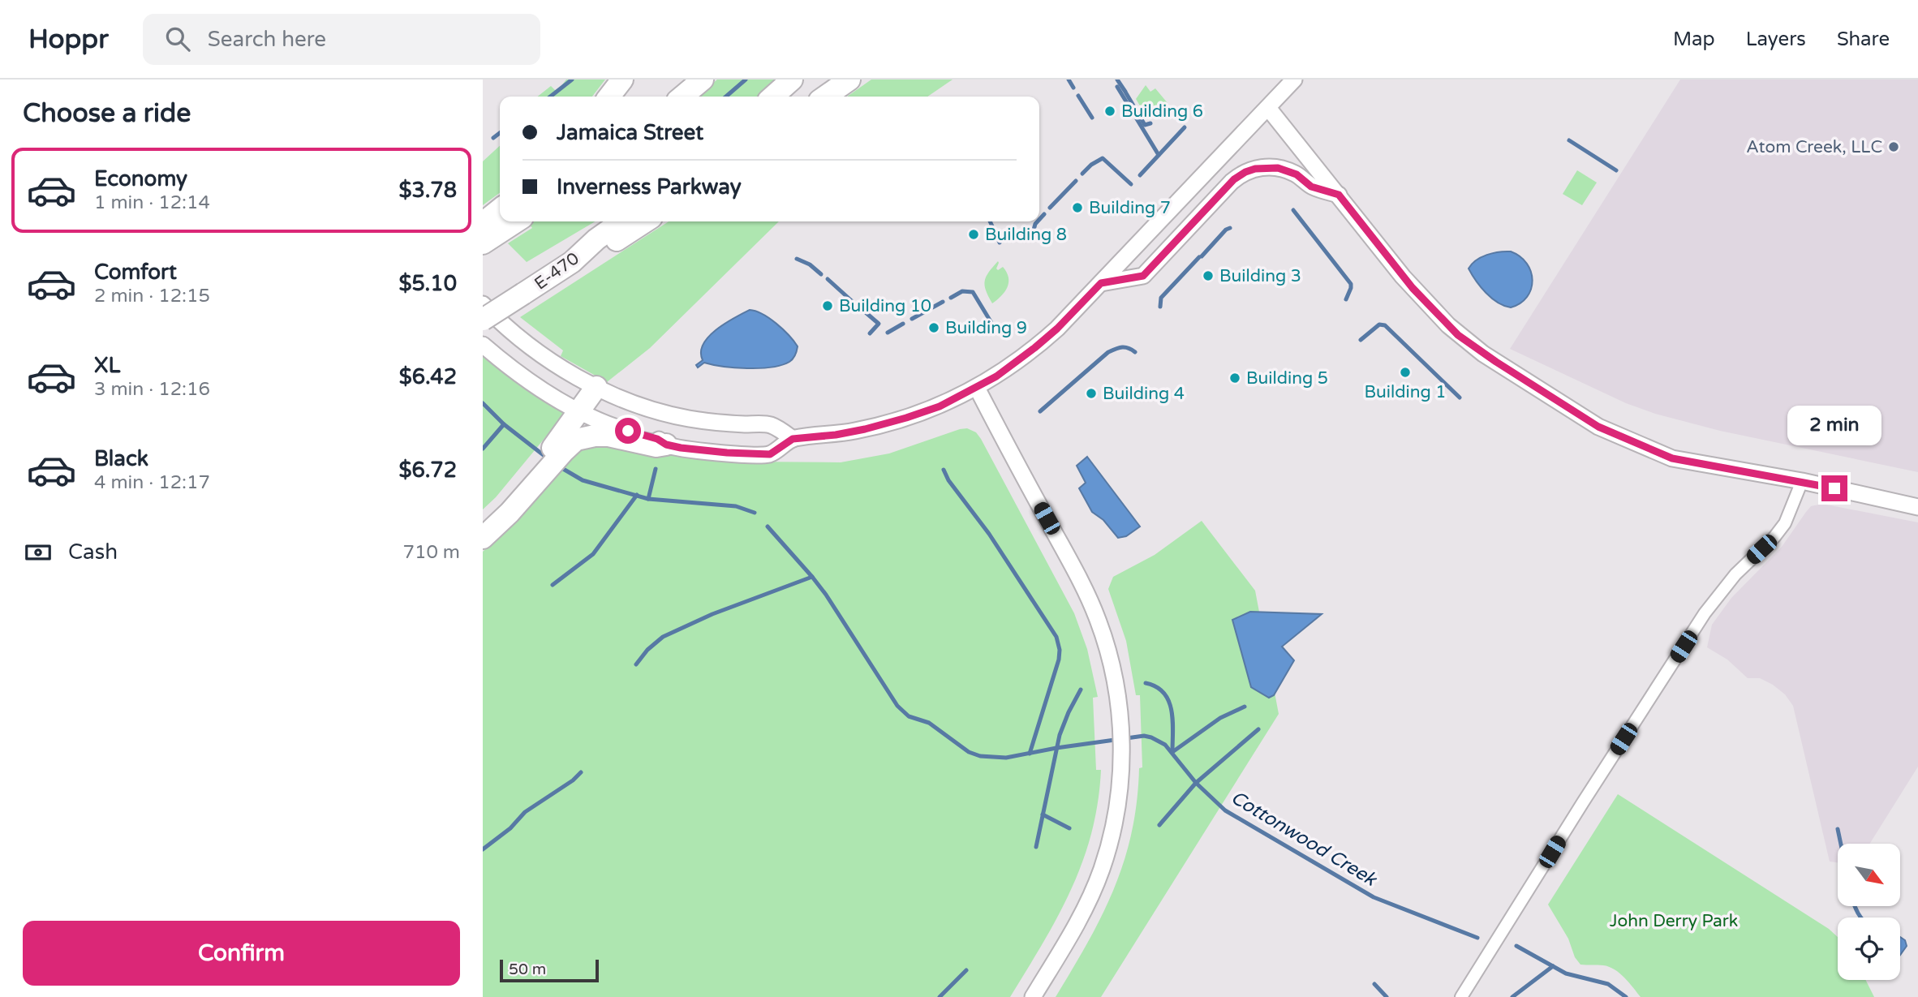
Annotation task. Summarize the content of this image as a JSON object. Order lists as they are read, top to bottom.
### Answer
{
  "streets": {
    "highway": ["E-470"]
  },
  "water": ["Cottonwood Creek"],
  "parks": ["John Derry Park"],
  "places": [
    "Building 6",
    "Atom Creek, LLC",
    "Building 7",
    "Building 8",
    "Building 3",
    "Building 10",
    "Building 9",
    "Building 1",
    "Building 5",
    "Building 4"
  ],
  "scale_bar": "50 m",
  "north": "bottom right",
  "page": {
    "header": "Hoppr",
    "search": "Search here",
    "nav": ["Map", "Layers", "Share"],
    "heading": "Choose a ride",
    "banner": ["Jamaica Street", "Inverness Parkway"],
    "list": [
      {
        "name": "Economy",
        "note": "1 min · 12:14",
        "value": "$3.78"
      },
      {
        "name": "Comfort",
        "note": "2 min · 12:15",
        "value": "$5.10"
      },
      {
        "name": "XL",
        "note": "3 min · 12:16",
        "value": "$6.42"
      },
      {
        "name": "Black",
        "note": "4 min · 12:17",
        "value": "$6.72"
      }
    ],
    "bubble": "2 min",
    "pay": ["Cash", "710 m"],
    "buttons": "Confirm",
    "scale": "50 m"
  }
}
